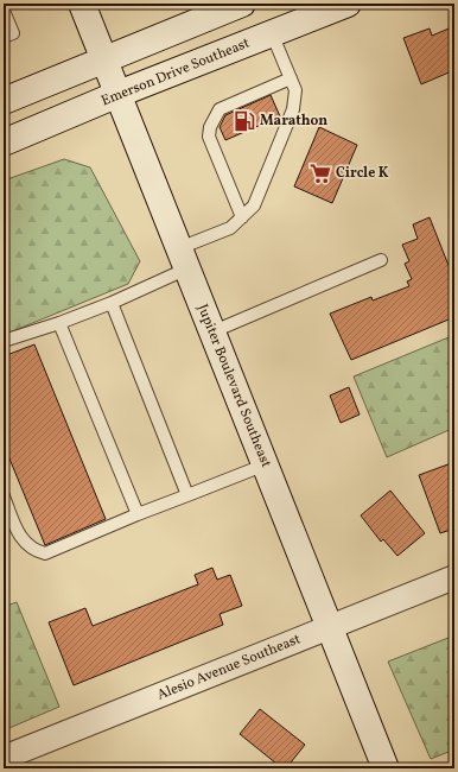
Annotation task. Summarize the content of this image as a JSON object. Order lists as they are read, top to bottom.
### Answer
{
  "streets": {
    "street": ["Emerson Drive Southeast", "Jupiter Boulevard Southeast", "Alesio Avenue Southeast"]
  },
  "crossings": [
    ["Emerson Drive Southeast", "Jupiter Boulevard Southeast"],
    ["Jupiter Boulevard Southeast", "Alesio Avenue Southeast"]
  ],
  "places": {
    "fuel station": ["Marathon"],
    "supermarket": ["Circle K"]
  }
}
